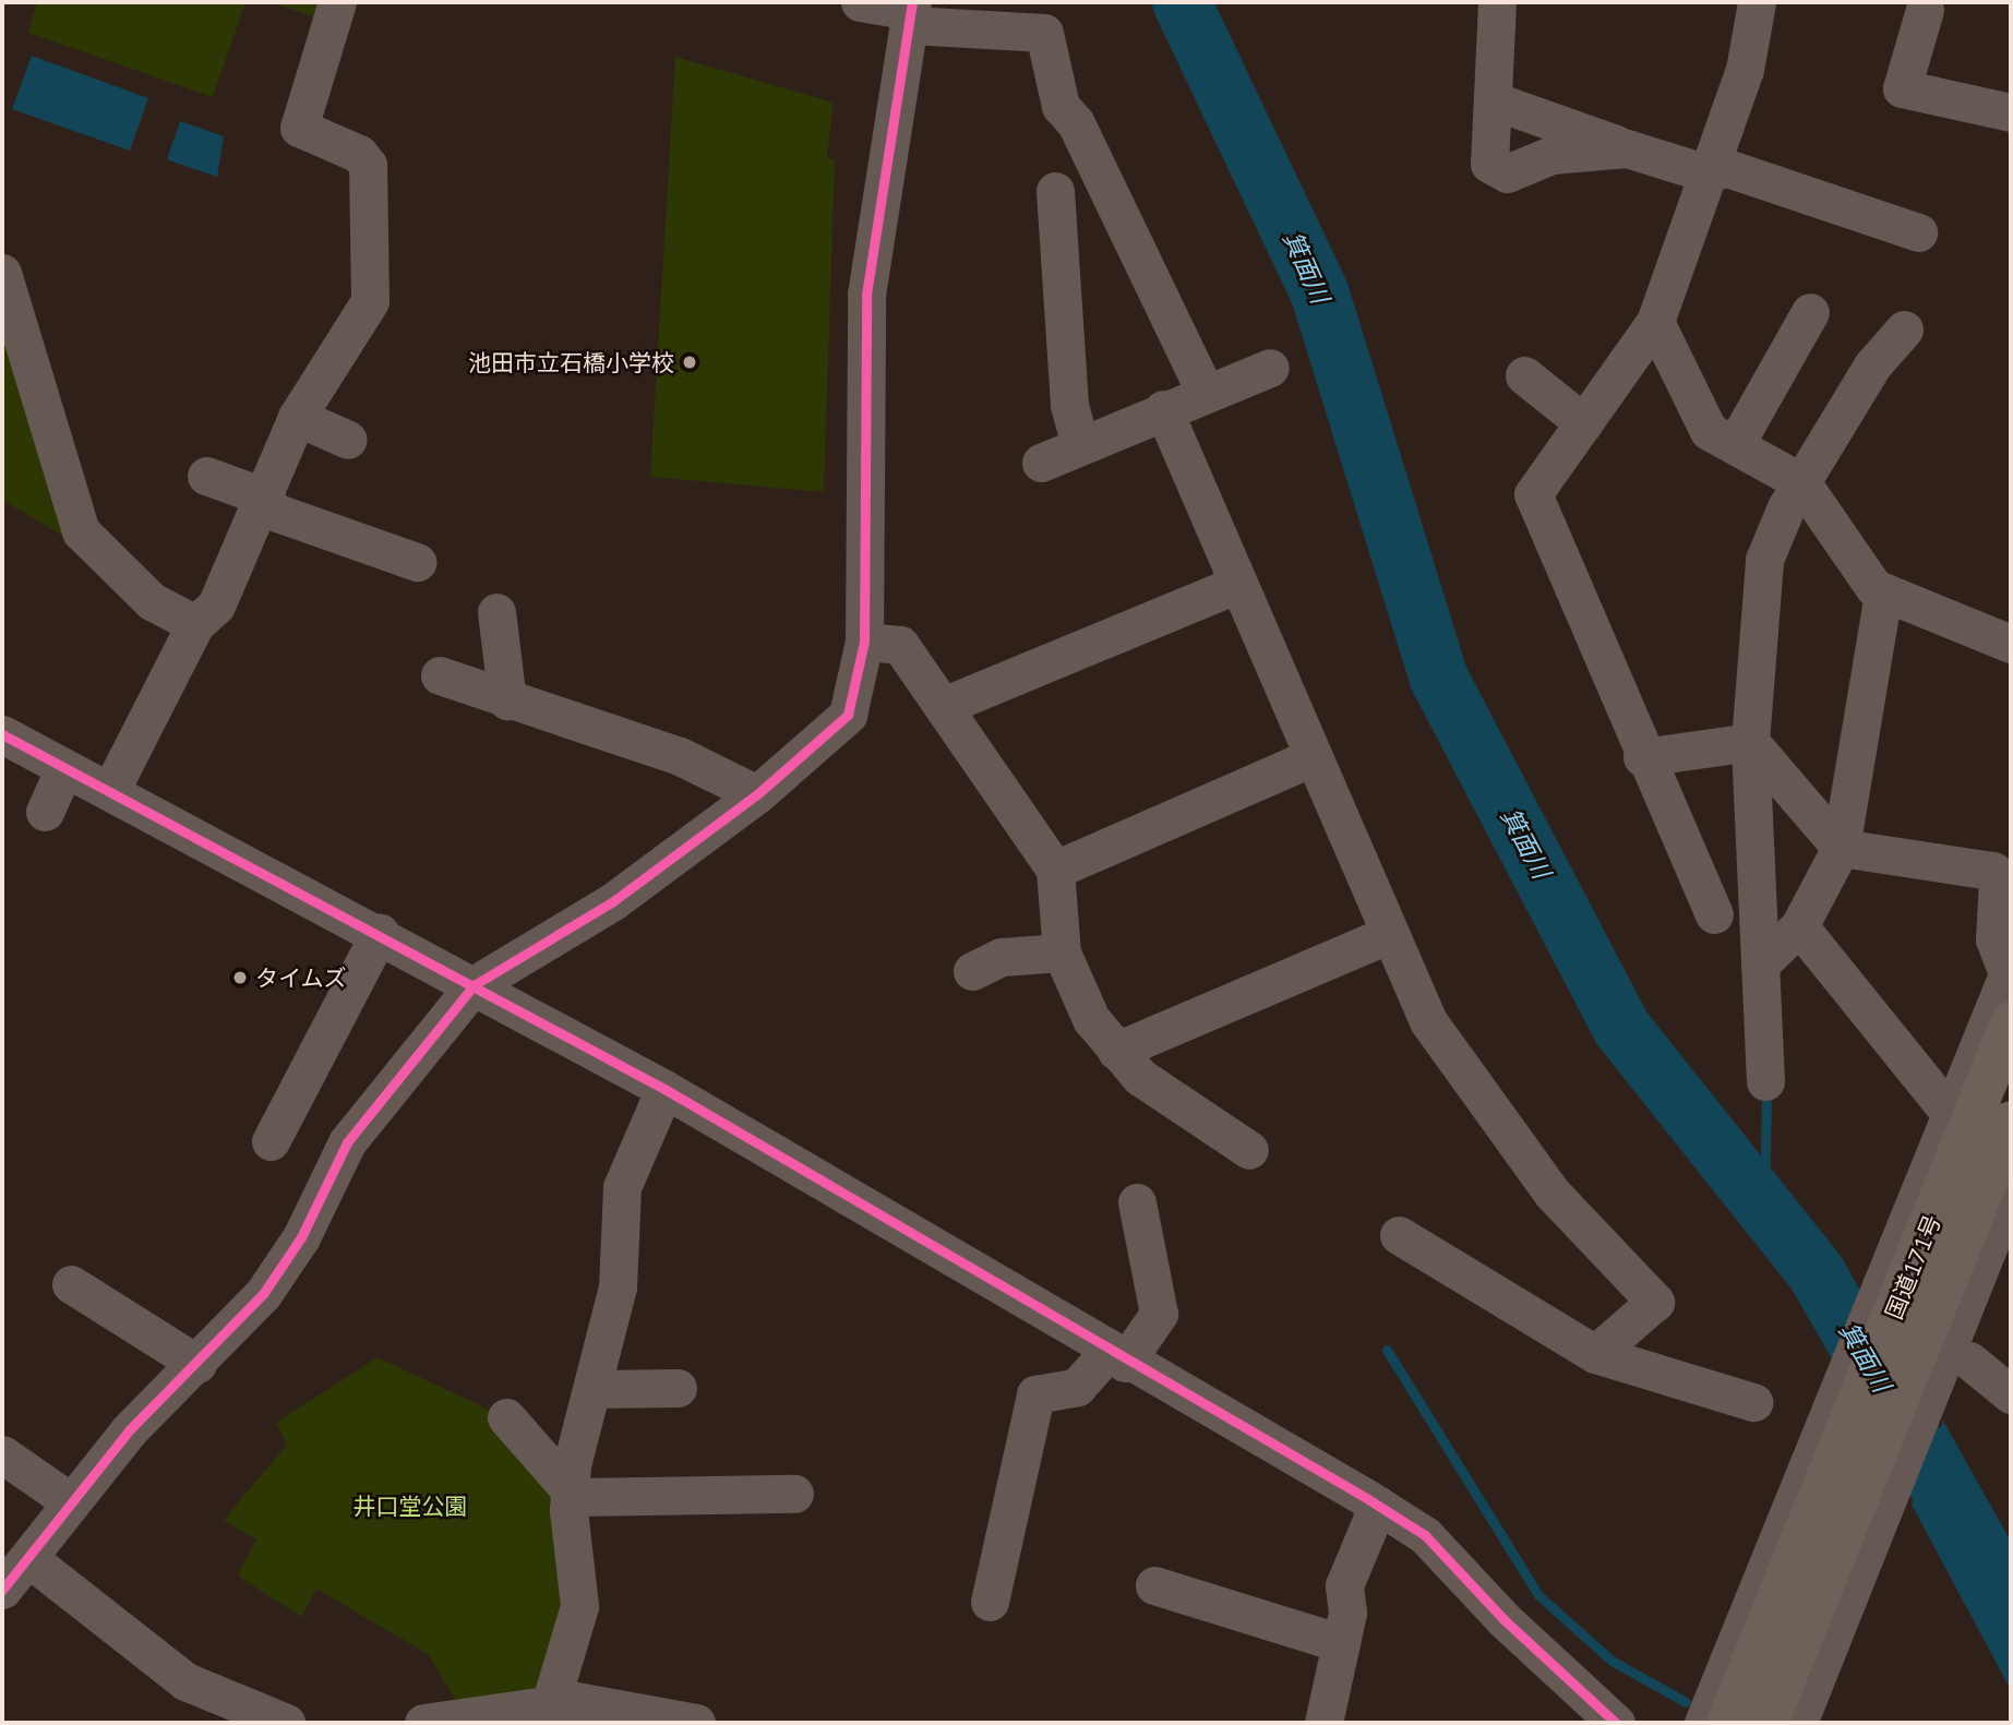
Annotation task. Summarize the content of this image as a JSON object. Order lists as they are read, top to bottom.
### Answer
{
  "streets": {
    "highway": ["国道171号"]
  },
  "water": ["箕面川"],
  "parks": ["井口堂公園"],
  "places": ["池田市立石橋小学校", "タイムズ"]
}
